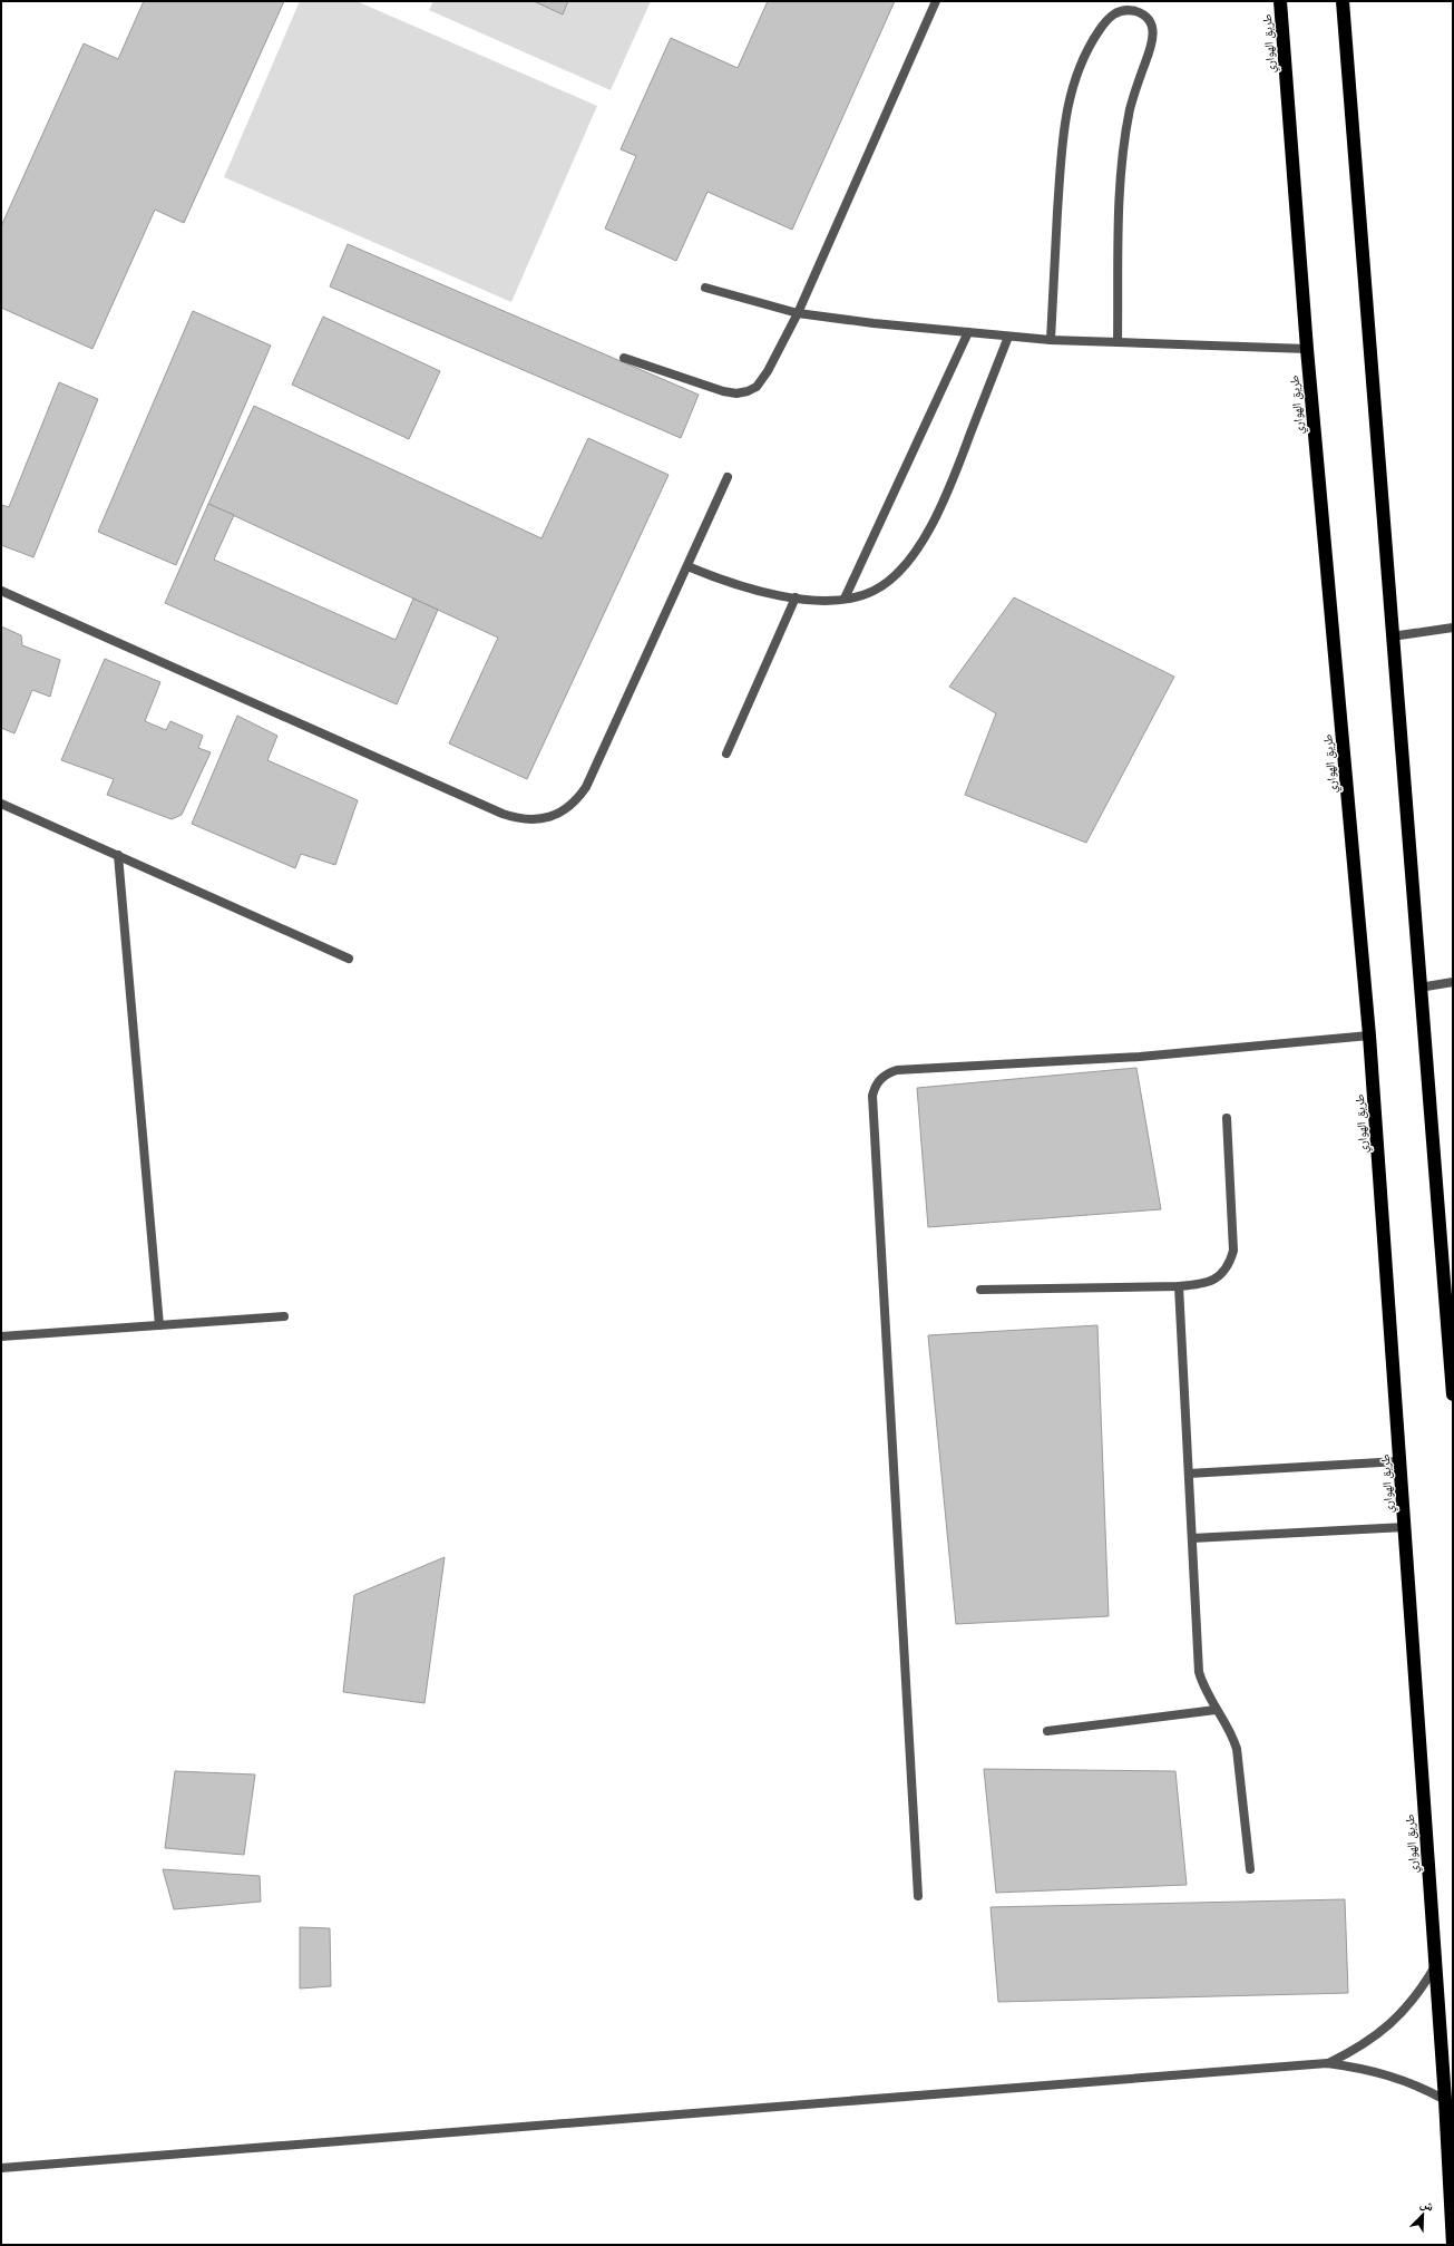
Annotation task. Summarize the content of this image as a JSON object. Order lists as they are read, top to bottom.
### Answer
{
  "streets": {
    "highway": ["طريق الهواري"]
  },
  "north": "top right"
}
